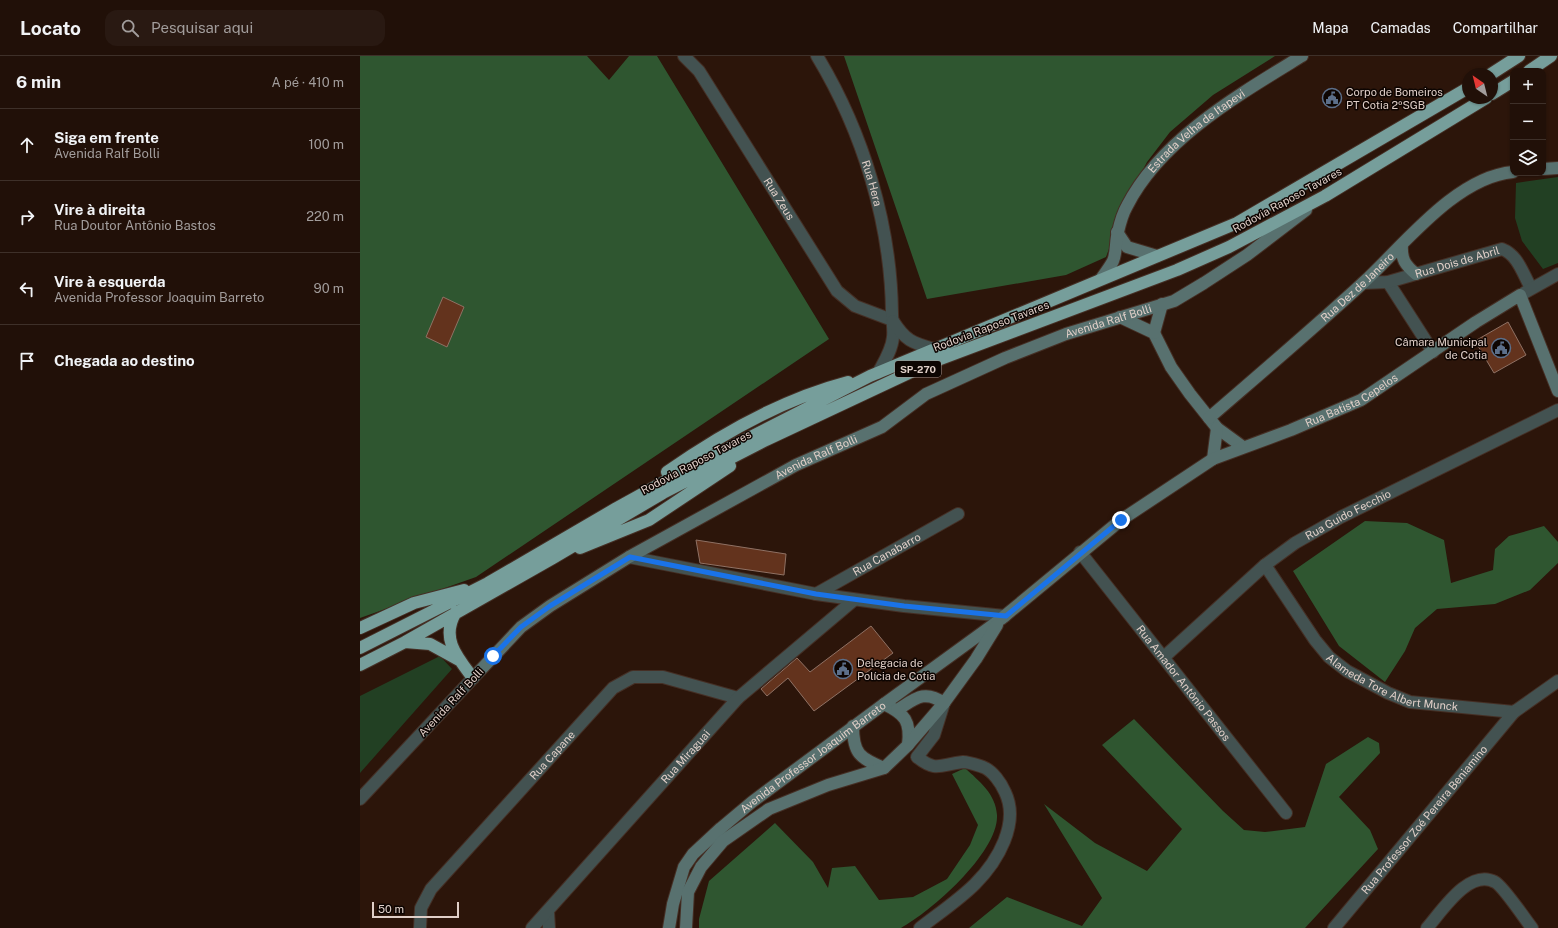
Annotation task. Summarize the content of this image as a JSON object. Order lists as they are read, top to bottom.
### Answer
{
  "streets": {
    "highway": ["Rodovia Raposo Tavares", "SP-270"],
    "main road": [
      "Estrada Velha de Itapevi",
      "Rua Dez de Janeiro",
      "Avenida Ralf Bolli",
      "Rua Batista Cepelos",
      "Avenida Professor Joaquim Barreto"
    ],
    "street": [
      "Rua Hera",
      "Rua Zeus",
      "Rua Dois de Abril",
      "Rua Guido Fecchio",
      "Rua Canabarro",
      "Alameda Tore Albert Munck",
      "Rua Amador Antônio Passos",
      "Rua Capane",
      "Rua Miraguai",
      "Rua Professor Zoé Pereira Beniamino"
    ]
  },
  "crossings": [
    ["Estrada Velha de Itapevi", "Rodovia Raposo Tavares"],
    ["Rua Hera", "Rua Zeus"],
    ["Rua Hera", "Rodovia Raposo Tavares"],
    ["Rodovia Raposo Tavares", "Avenida Ralf Bolli"],
    ["Rua Dois de Abril", "Rua Dez de Janeiro"],
    ["Rua Batista Cepelos", "Avenida Professor Joaquim Barreto"],
    ["Rua Guido Fecchio", "Alameda Tore Albert Munck"],
    ["Rua Guido Fecchio", "Rua Amador Antônio Passos"],
    ["Alameda Tore Albert Munck", "Rua Professor Zoé Pereira Beniamino"],
    ["Rua Amador Antônio Passos", "Avenida Professor Joaquim Barreto"],
    ["Rua Capane", "Rua Miraguai"]
  ],
  "places": {
    "public building": ["Corpo de Bomeiros PT Cotia 2ºSGB", "Câmara Municipal de Cotia", "Delegacia de Polícia de Cotia"]
  },
  "scale_bar": "50 m",
  "north": "top left",
  "page": {
    "header": "Locato",
    "search": "Pesquisar aqui",
    "nav": ["Mapa", "Camadas", "Compartilhar"],
    "heading": ["6 min", "A pé · 410 m"],
    "map_buttons": ["+", "−"],
    "list": [
      ["Siga em frente", "Avenida Ralf Bolli", "100 m"],
      ["Vire à direita", "Rua Doutor Antônio Bastos", "220 m"],
      ["Vire à esquerda", "Avenida Professor Joaquim Barreto", "90 m"],
      "Chegada ao destino"
    ],
    "scale": "50 m"
  }
}
